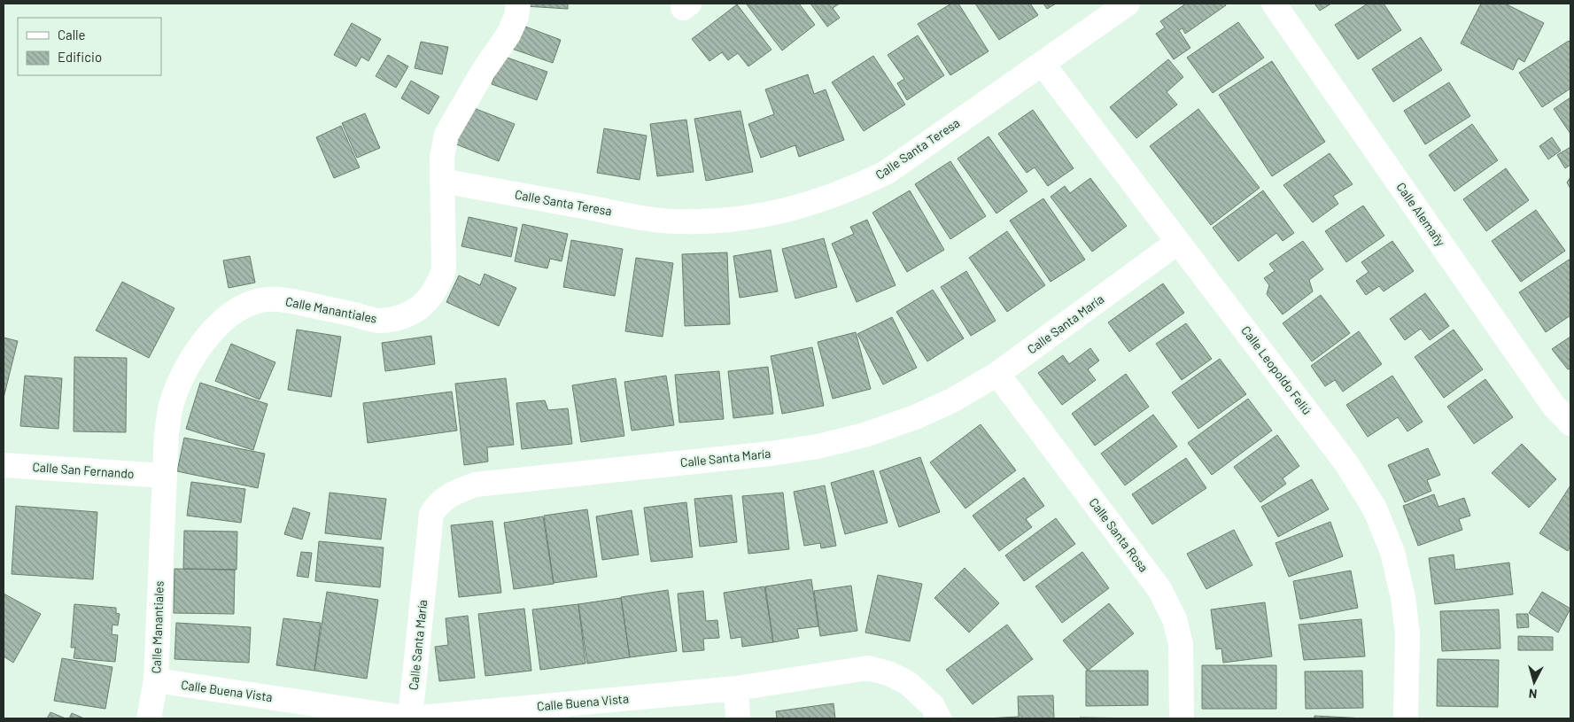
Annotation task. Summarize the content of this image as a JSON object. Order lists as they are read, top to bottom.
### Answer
{
  "streets": {
    "street": [
      "Calle Santa Teresa",
      "Calle Alemañy",
      "Calle Manantiales",
      "Calle Santa María",
      "Calle Leopoldo Feliú",
      "Calle San Fernando",
      "Calle Santa Rosa",
      "Calle Buena Vista"
    ]
  },
  "crossings": [
    ["Calle Santa Teresa", "Calle Manantiales"],
    ["Calle Santa Teresa", "Calle Leopoldo Feliú"],
    ["Calle Manantiales", "Calle San Fernando"],
    ["Calle Manantiales", "Calle Buena Vista"],
    ["Calle Santa María", "Calle Leopoldo Feliú"],
    ["Calle Santa María", "Calle Santa Rosa"],
    ["Calle Santa María", "Calle Buena Vista"]
  ],
  "legend": ["Calle", "Edificio"],
  "north": "bottom"
}
